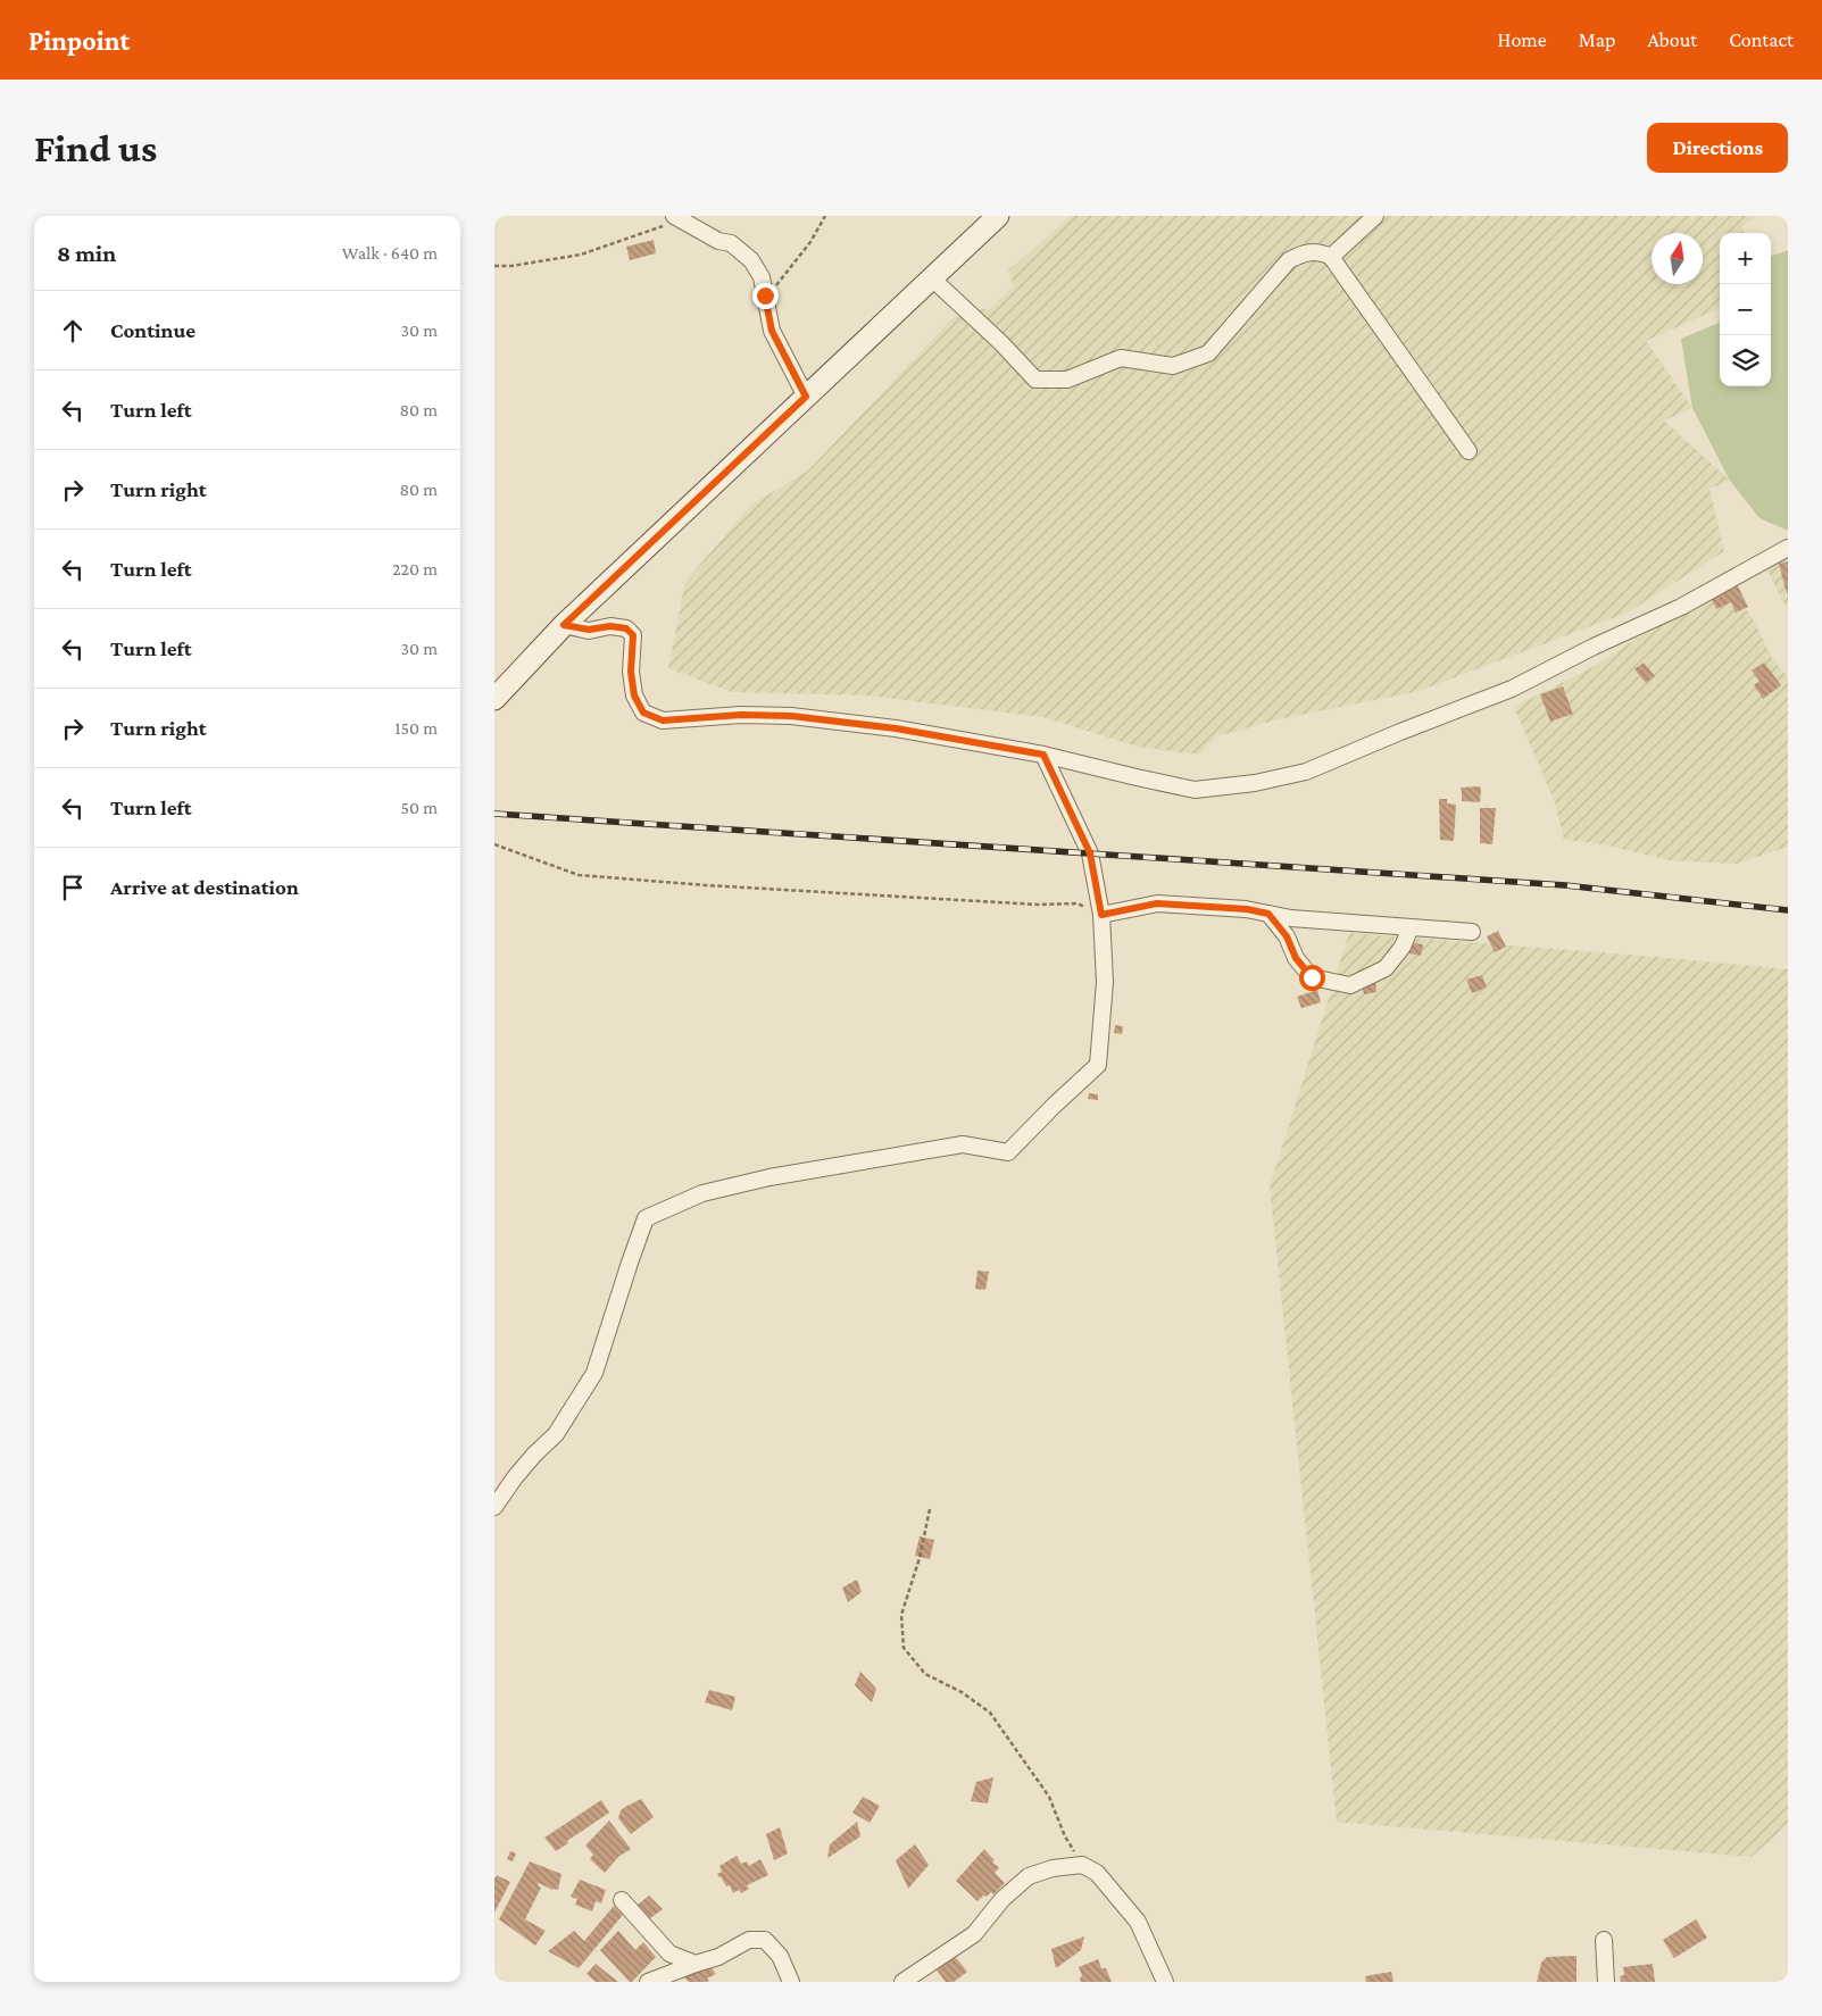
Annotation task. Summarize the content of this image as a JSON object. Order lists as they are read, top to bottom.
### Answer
{
  "north": "top",
  "page": {
    "header": "Pinpoint",
    "nav": [
      "Home",
      "Map",
      "About",
      "Contact"
    ],
    "buttons": "Directions",
    "title": "Find us",
    "heading": ["8 min", "Walk · 640 m"],
    "map_buttons": ["+", "−"],
    "list": [
      ["Continue", "30 m"],
      ["Turn left", "80 m"],
      ["Turn right", "80 m"],
      ["Turn left", "220 m"],
      ["Turn left", "30 m"],
      ["Turn right", "150 m"],
      ["Turn left", "50 m"],
      "Arrive at destination"
    ]
  }
}
